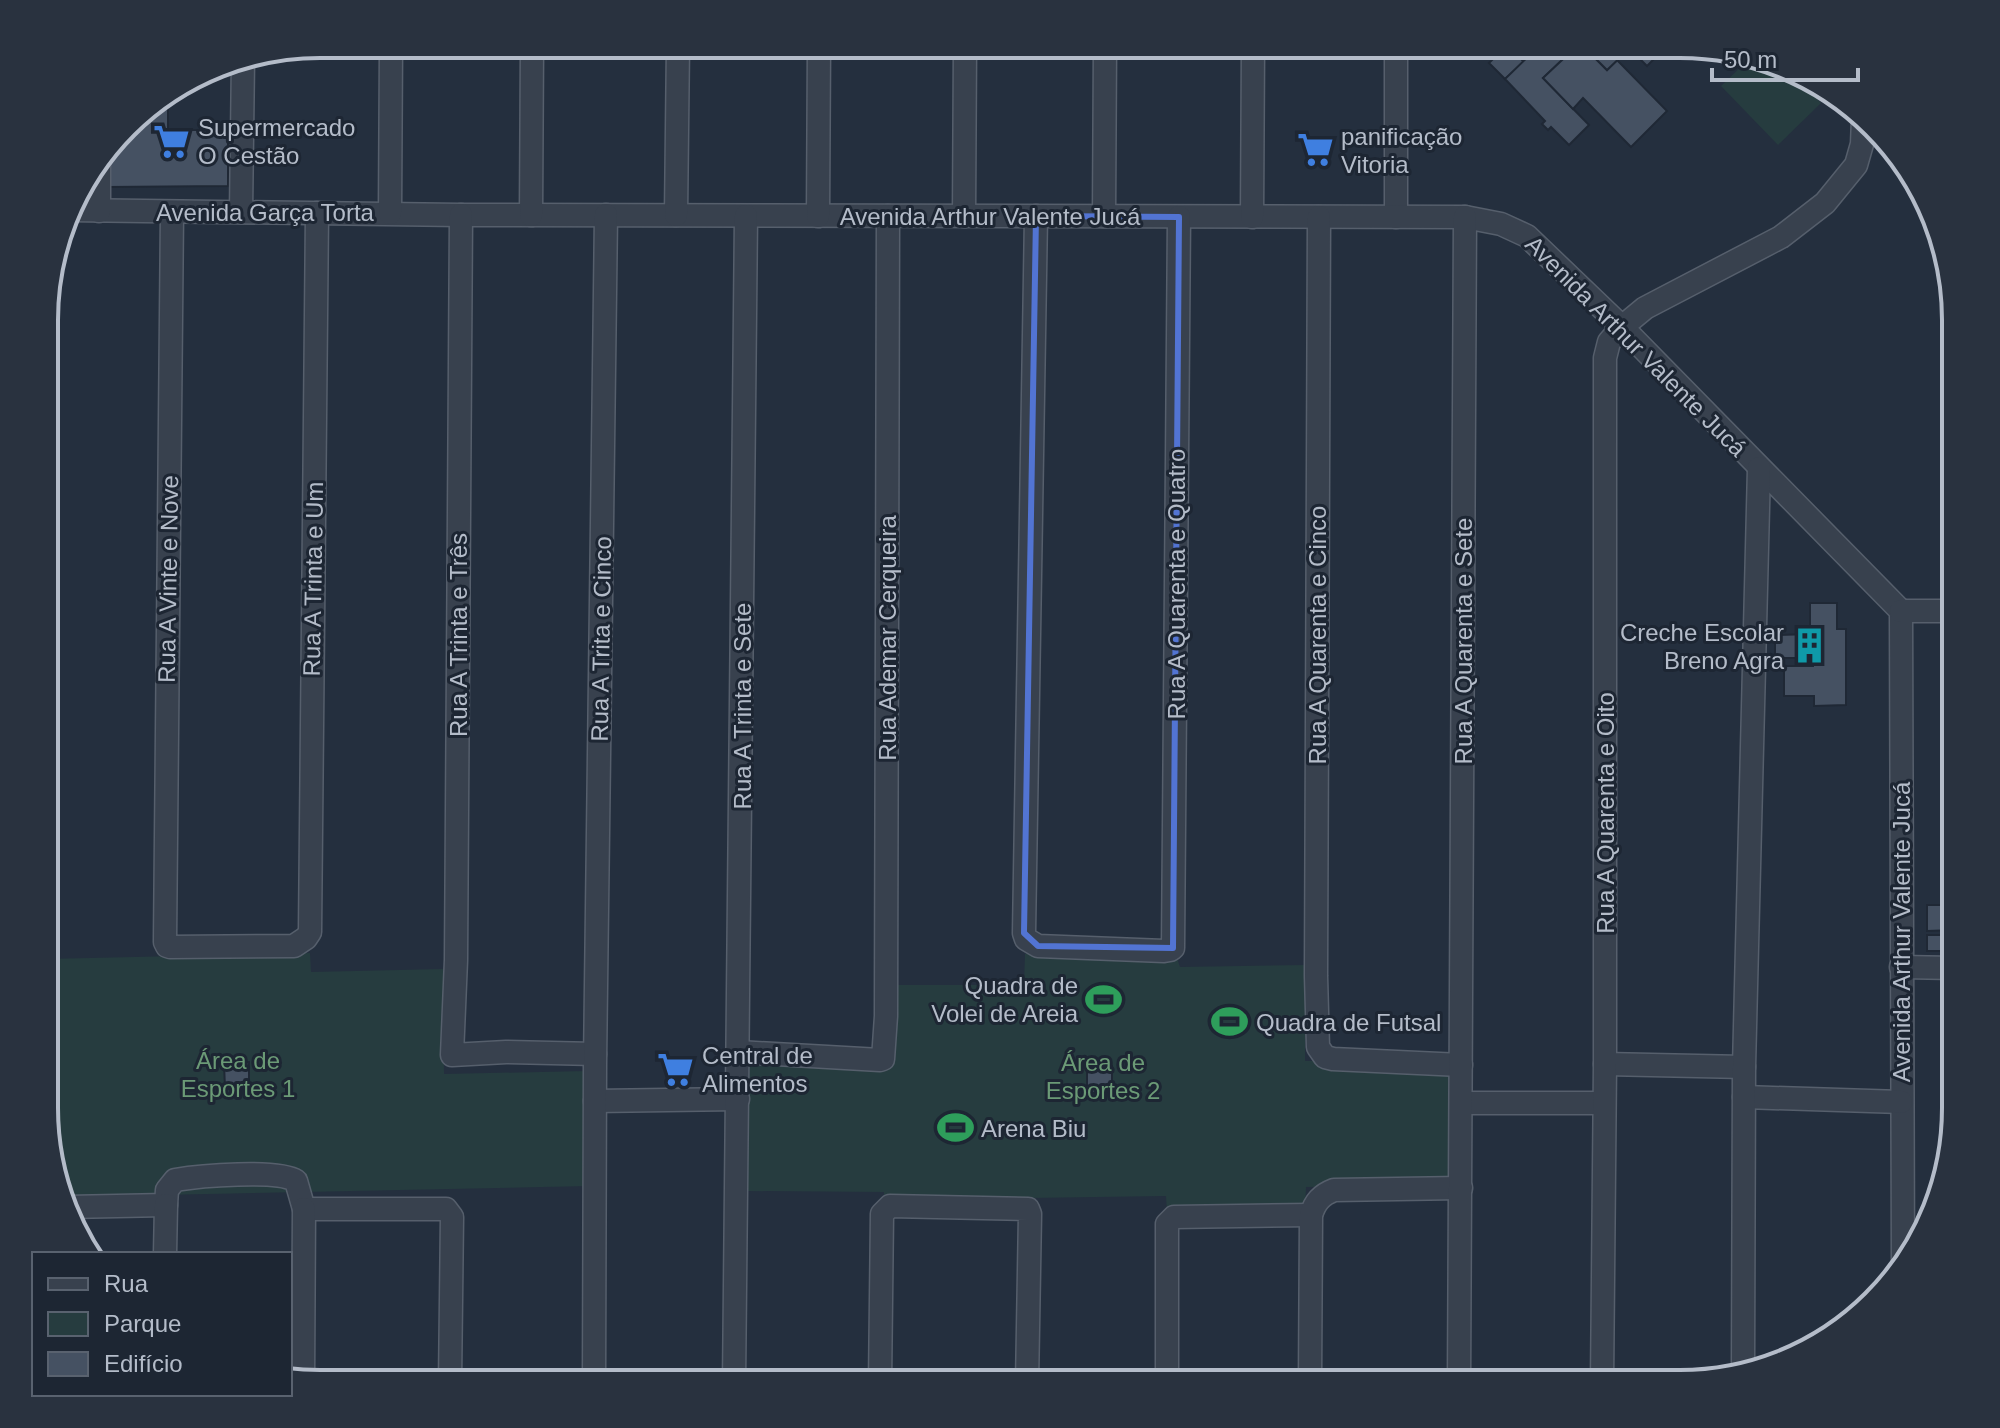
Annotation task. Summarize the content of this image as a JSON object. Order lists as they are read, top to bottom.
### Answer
{
  "streets": {
    "street": [
      "Avenida Garça Torta",
      "Avenida Arthur Valente Jucá",
      "Rua A Vinte e Nove",
      "Rua A Trinta e Um",
      "Rua A Quarenta e Quatro",
      "Rua A Trinta e Três",
      "Rua A Quarenta e Cinco",
      "Rua Ademar Cerqueira",
      "Rua A Trita e Cinco",
      "Rua A Quarenta e Sete",
      "Rua A Trinta e Sete",
      "Rua A Quarenta e Oito"
    ]
  },
  "crossings": [
    ["Avenida Garça Torta", "Avenida Arthur Valente Jucá"],
    ["Avenida Garça Torta", "Rua A Vinte e Nove"],
    ["Avenida Garça Torta", "Rua A Trinta e Um"],
    ["Avenida Garça Torta", "Rua A Trinta e Três"],
    ["Avenida Arthur Valente Jucá", "Rua A Quarenta e Quatro"],
    ["Avenida Arthur Valente Jucá", "Rua A Trinta e Três"],
    ["Avenida Arthur Valente Jucá", "Rua A Quarenta e Cinco"],
    ["Avenida Arthur Valente Jucá", "Rua Ademar Cerqueira"],
    ["Avenida Arthur Valente Jucá", "Rua A Trita e Cinco"],
    ["Avenida Arthur Valente Jucá", "Rua A Quarenta e Sete"],
    ["Avenida Arthur Valente Jucá", "Rua A Trinta e Sete"],
    ["Avenida Arthur Valente Jucá", "Rua A Quarenta e Oito"],
    ["Rua A Vinte e Nove", "Rua A Trinta e Um"],
    ["Rua A Trinta e Três", "Rua A Trita e Cinco"],
    ["Rua A Quarenta e Cinco", "Rua A Quarenta e Sete"],
    ["Rua Ademar Cerqueira", "Rua A Trinta e Sete"]
  ],
  "parks": ["Área de Esportes 1", "Área de Esportes 2"],
  "places": {
    "supermarket": ["Supermercado O Cestão", "panificação Vitoria", "Central de Alimentos"],
    "building": ["Creche Escolar Breno Agra"],
    "sports": ["Quadra de Volei de Areia", "Quadra de Futsal", "Arena Biu"]
  },
  "legend": ["Rua", "Parque", "Edifício"],
  "scale_bar": "50 m"
}
